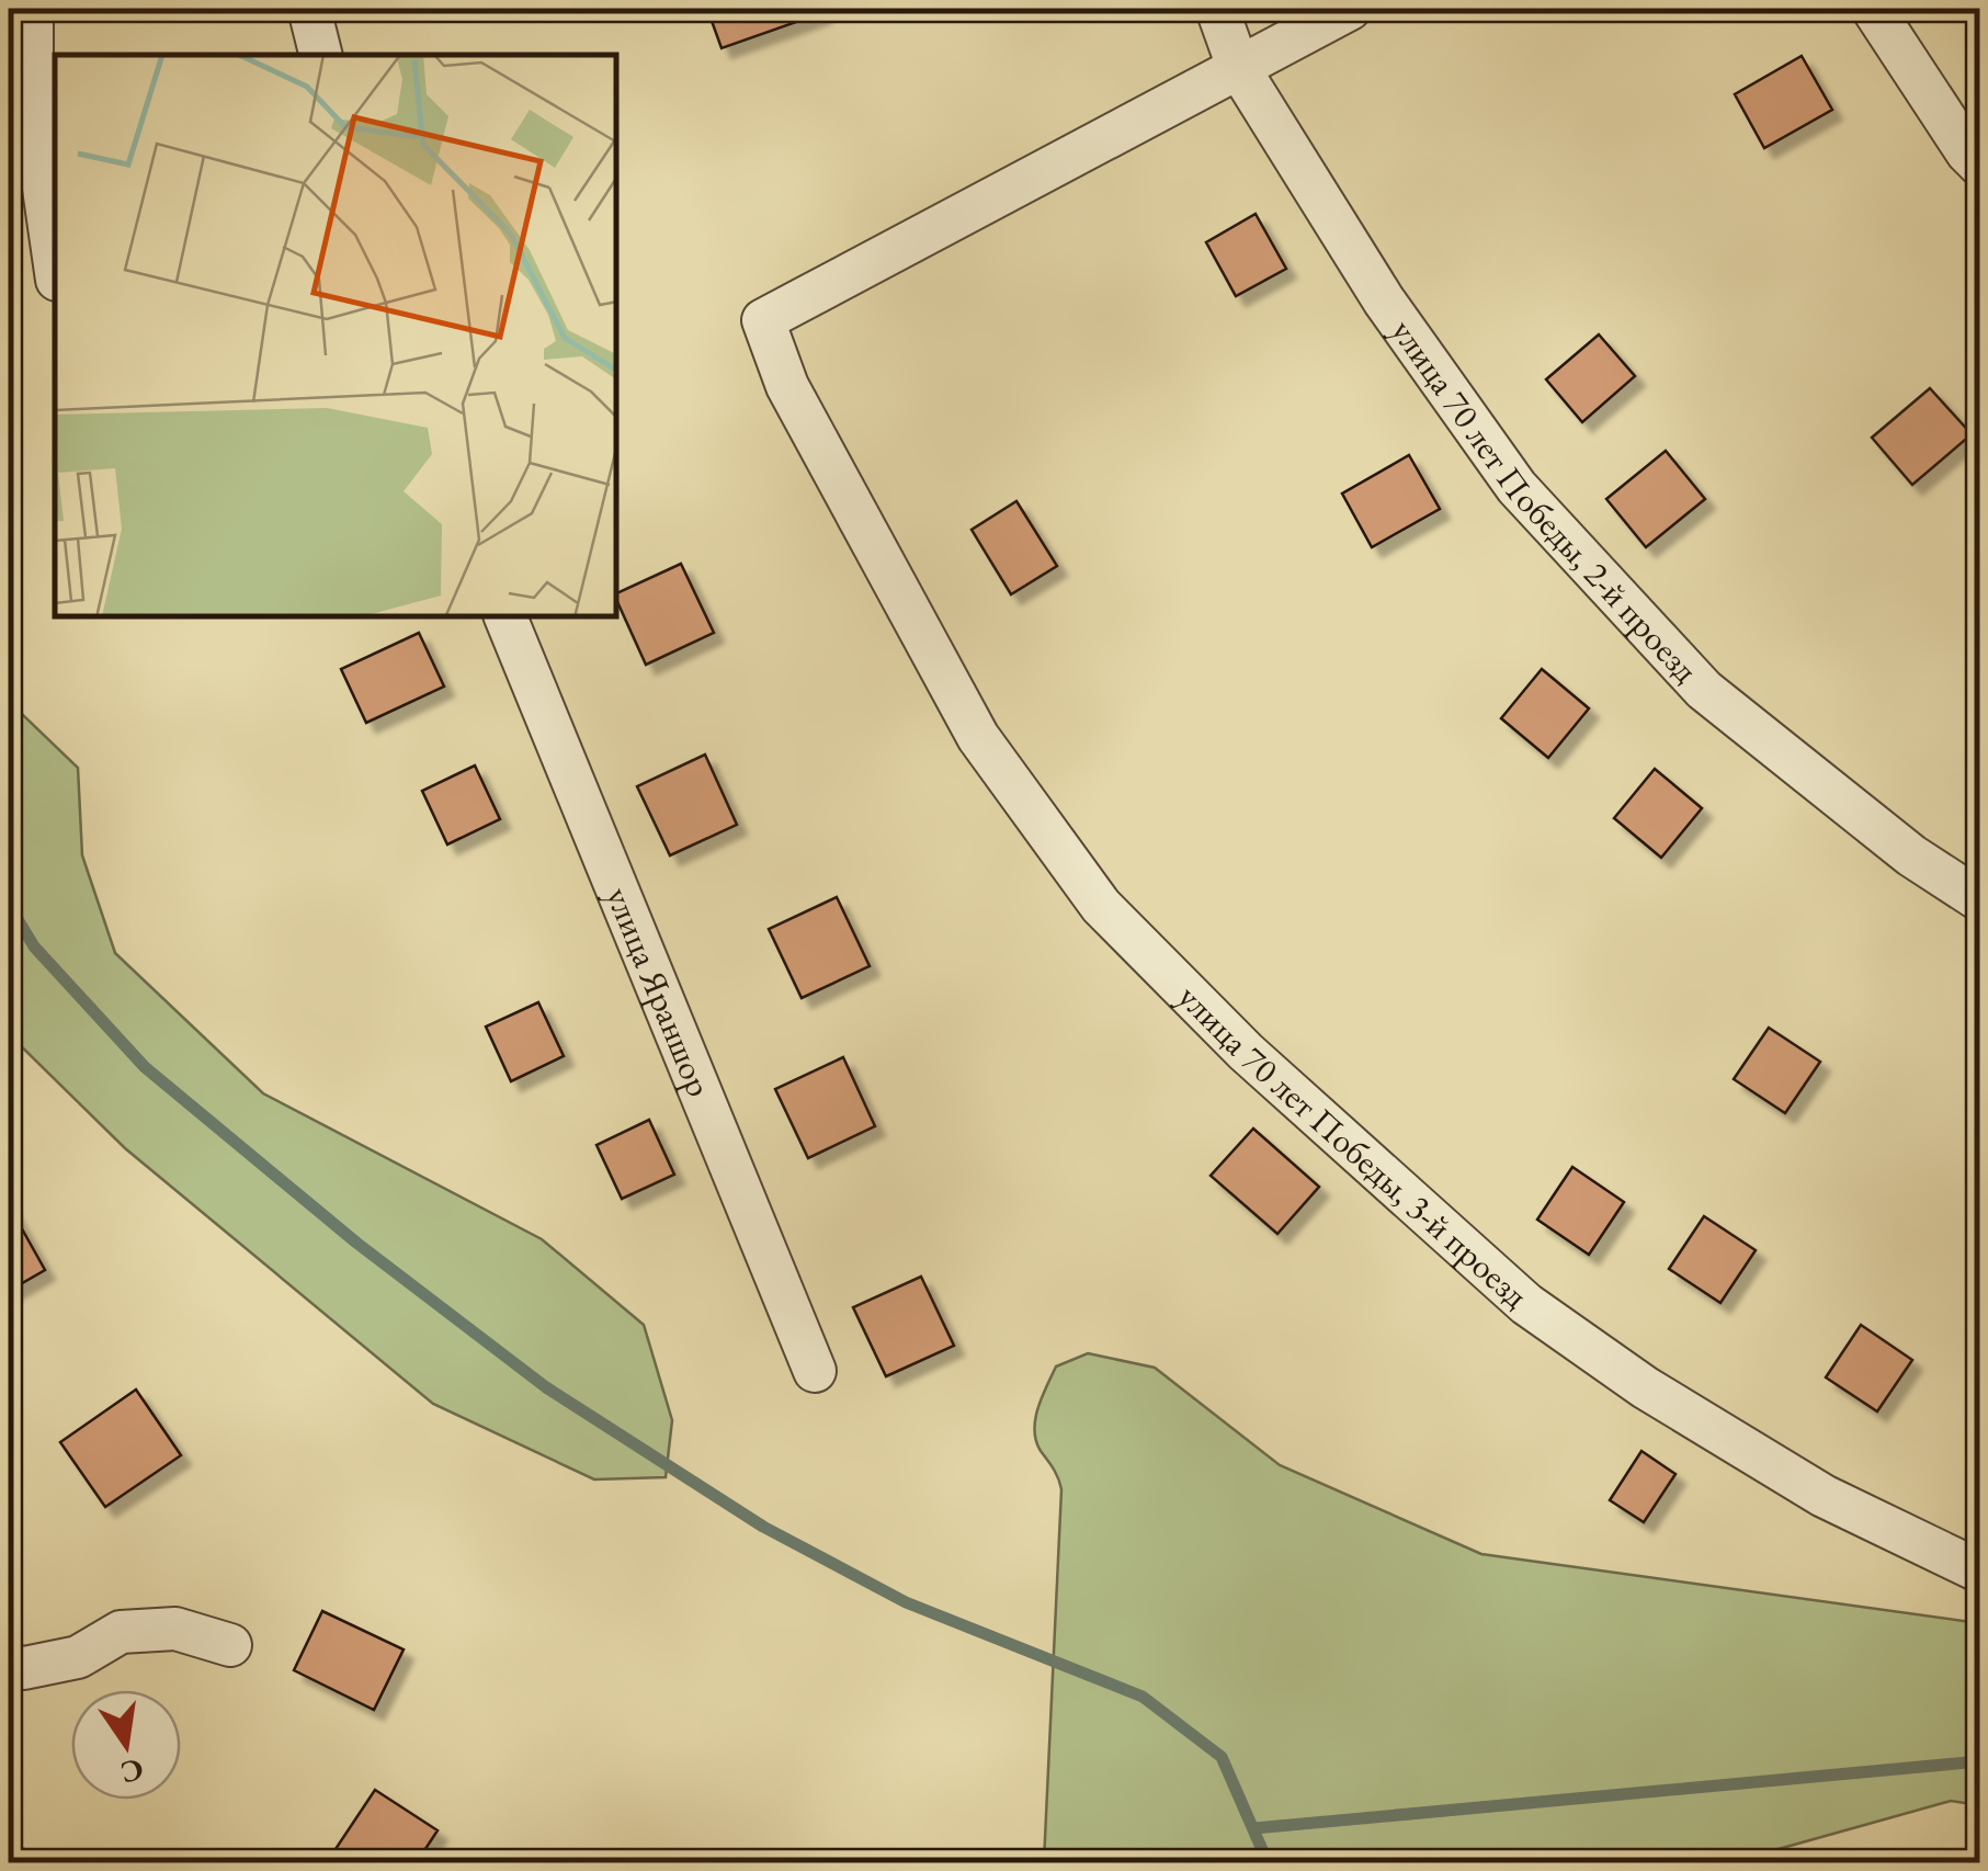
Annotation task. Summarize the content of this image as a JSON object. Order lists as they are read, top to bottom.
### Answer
{
  "streets": {
    "street": ["улица 70 лет Победы, 2-й проезд", "улица Яраншор", "улица 70 лет Победы, 3-й проезд"]
  },
  "crossings": [
    ["улица 70 лет Победы, 2-й проезд", "улица 70 лет Победы, 3-й проезд"]
  ],
  "north": "bottom"
}
